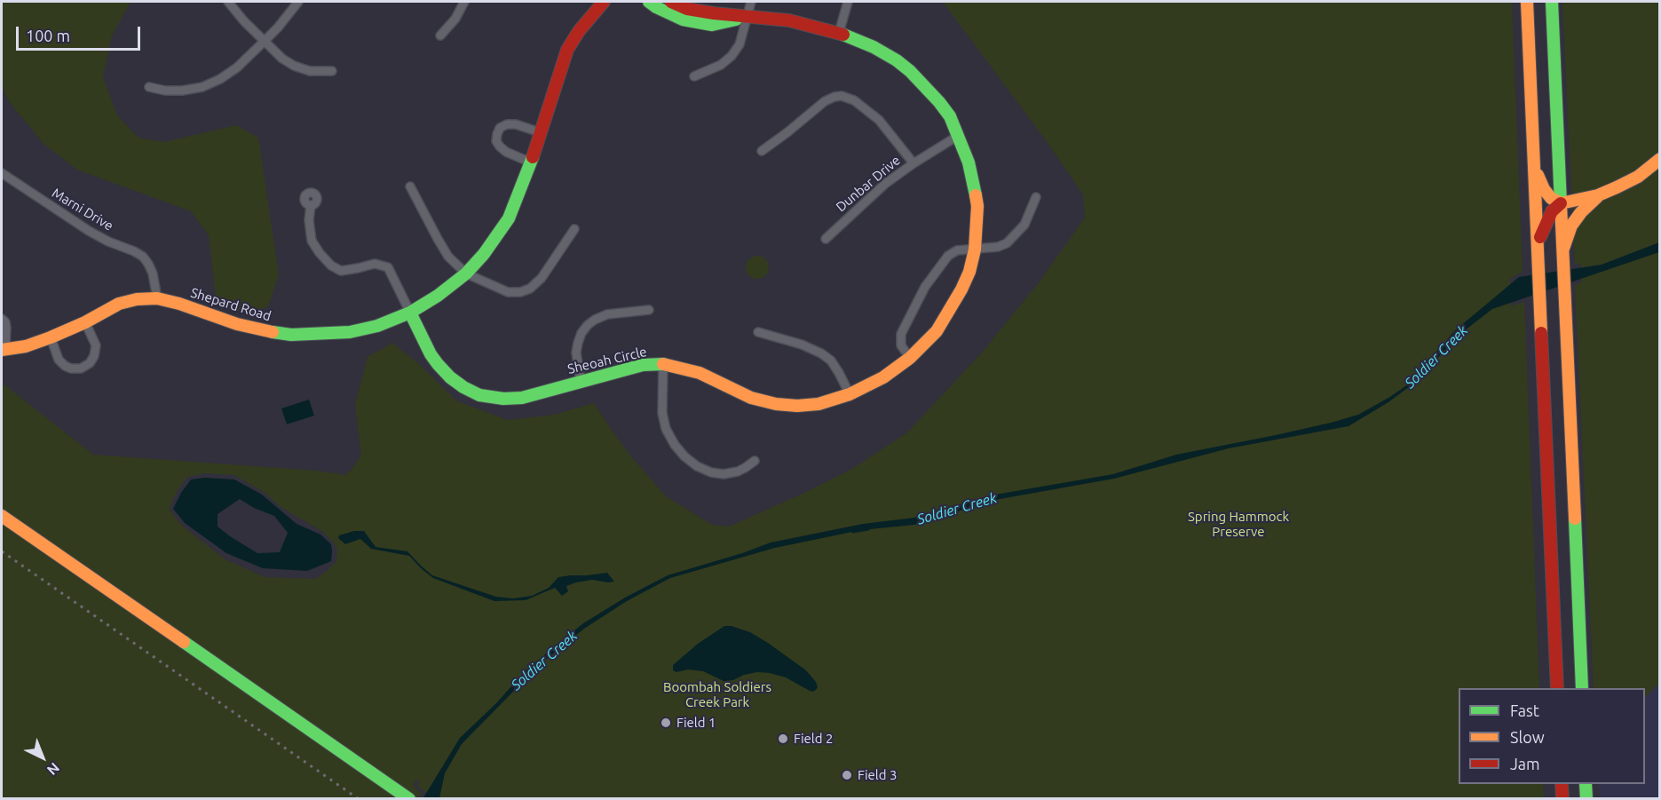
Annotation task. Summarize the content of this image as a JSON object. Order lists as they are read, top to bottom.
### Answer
{
  "streets": {
    "street": [
      "Dunbar Drive",
      "Marni Drive",
      "Shepard Road",
      "Sheoah Circle"
    ]
  },
  "crossings": [
    ["Dunbar Drive", "Sheoah Circle"],
    ["Marni Drive", "Shepard Road"],
    ["Shepard Road", "Sheoah Circle"]
  ],
  "water": ["Soldier Creek"],
  "parks": ["Spring Hammock Preserve", "Boombah Soldiers Creek Park"],
  "places": ["Field 1", "Field 2", "Field 3"],
  "legend": ["Fast", "Slow", "Jam"],
  "scale_bar": "100 m",
  "north": "bottom right"
}
